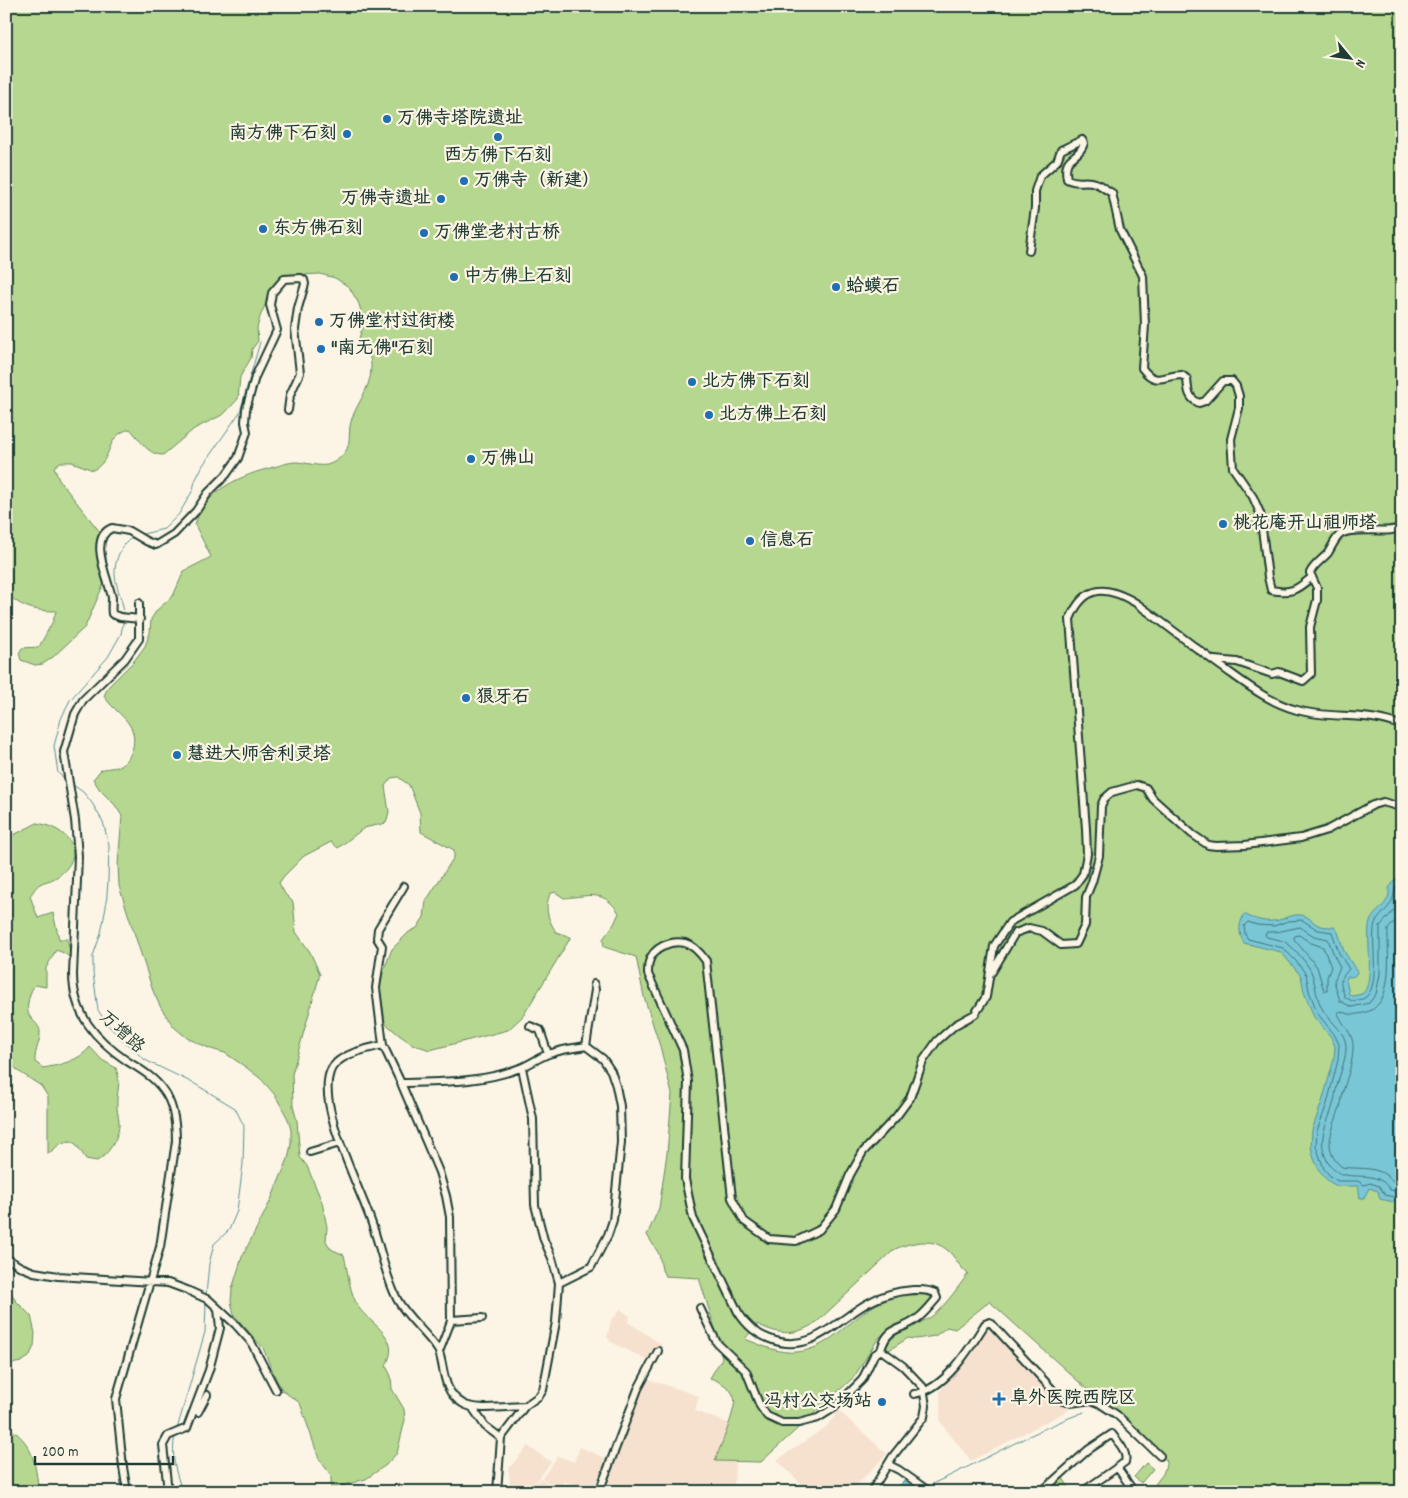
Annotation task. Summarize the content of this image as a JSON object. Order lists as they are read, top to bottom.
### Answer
{
  "streets": {
    "street": ["万增路"]
  },
  "places": {
    "other": [
      "万佛寺塔院遗址",
      "南方佛下石刻",
      "西方佛下石刻",
      "万佛寺（新建）",
      "万佛寺遗址",
      "东方佛石刻",
      "万佛堂老村古桥",
      "中方佛上石刻",
      "蛤蟆石",
      "万佛堂村过街楼",
      "\"南无佛\"石刻",
      "北方佛下石刻",
      "北方佛上石刻",
      "万佛山",
      "桃花庵开山祖师塔",
      "信息石",
      "狼牙石",
      "慧进大师舍利灵塔",
      "冯村公交场站"
    ],
    "health": ["阜外医院西院区"]
  },
  "scale_bar": "200 m",
  "north": "bottom right"
}
